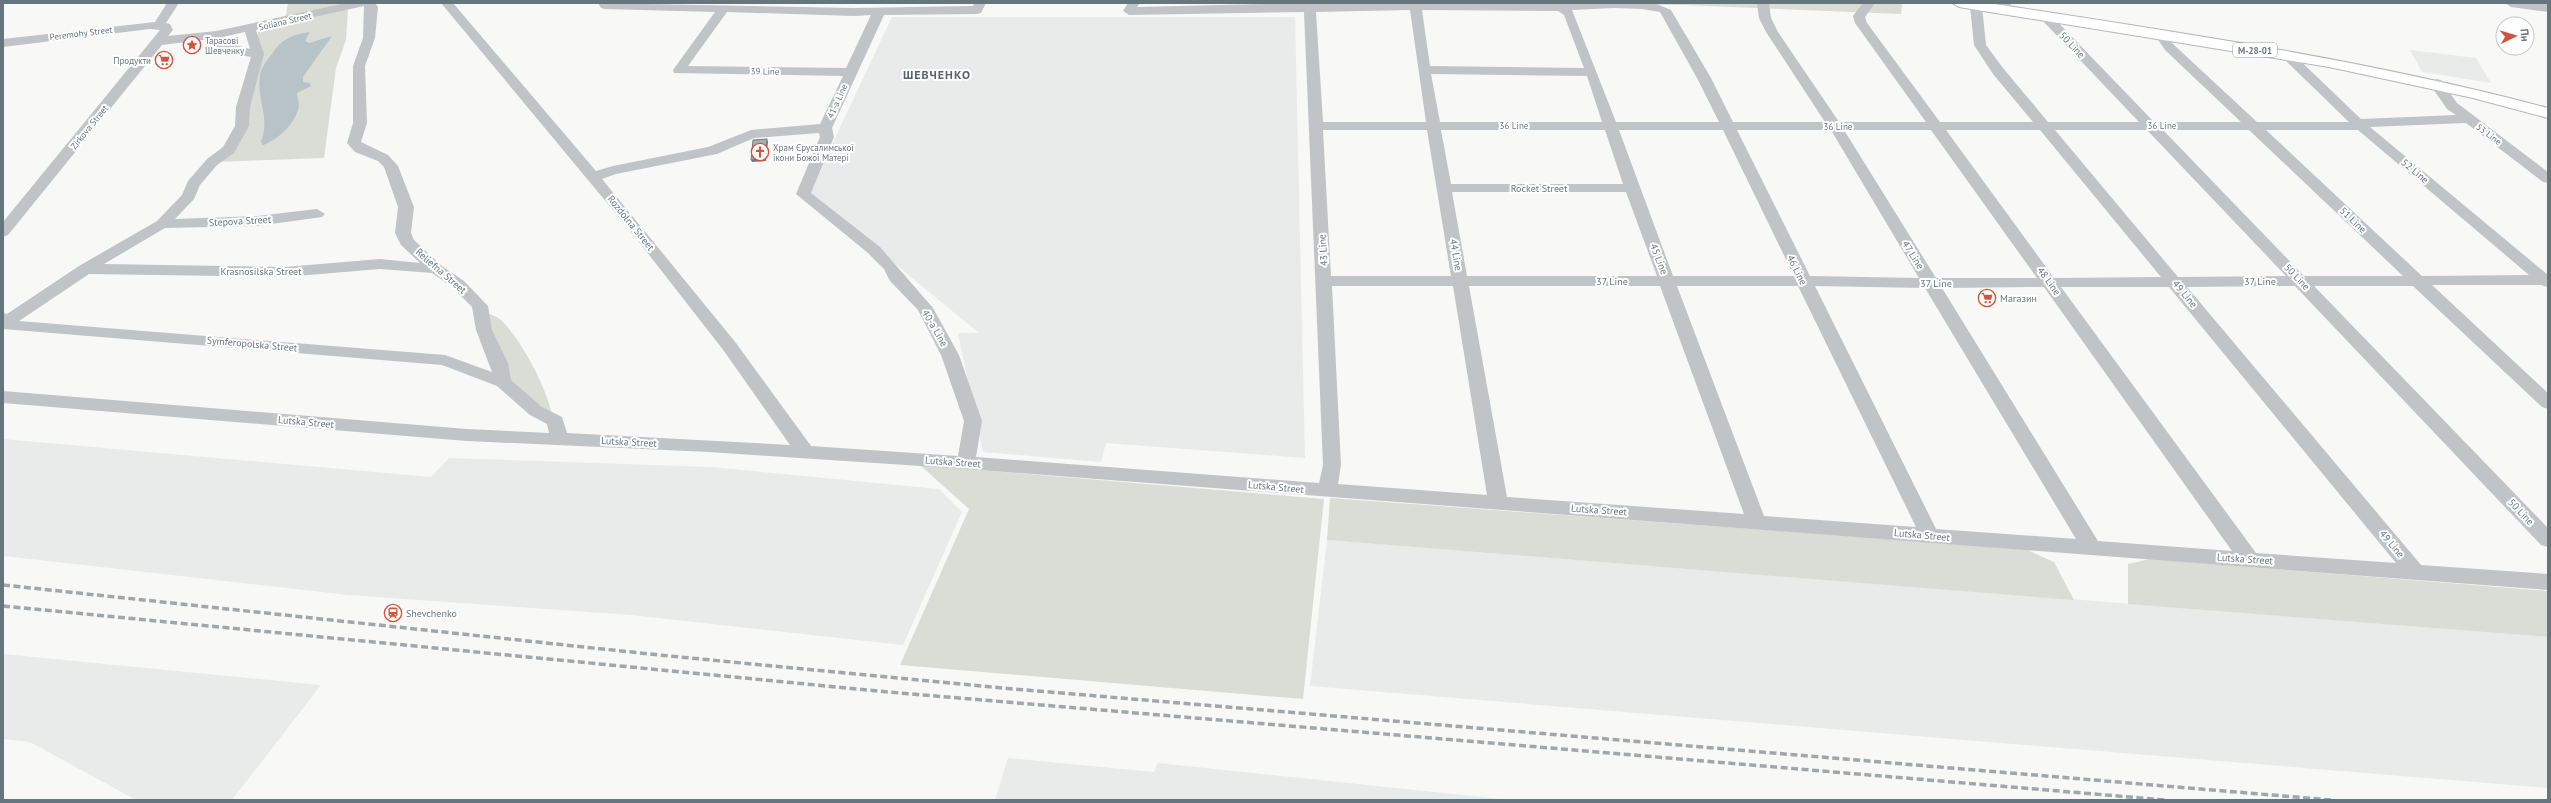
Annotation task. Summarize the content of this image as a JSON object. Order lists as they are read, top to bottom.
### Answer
{
  "streets": {
    "highway": ["М-28-01"],
    "street": [
      "Soliana Street",
      "Peremohy Street",
      "50 Line",
      "39 Line",
      "41-a Line",
      "36 Line",
      "Zirkova Street",
      "53 Line",
      "52 Line",
      "Rocket Street",
      "51 Line",
      "Stepova Street",
      "Rozdolna Street",
      "43 Line",
      "44 Line",
      "47 Line",
      "45 Line",
      "46 Line",
      "Krasnosilska Street",
      "Reliefna Street",
      "37 Line",
      "48 Line",
      "49 Line",
      "40-a Line",
      "Symferopolska Street",
      "Lutska Street"
    ]
  },
  "crossings": [
    ["Soliana Street", "Zirkova Street"],
    ["50 Line", "М-28-01"],
    ["50 Line", "36 Line"],
    ["50 Line", "37 Line"],
    ["М-28-01", "53 Line"],
    ["М-28-01", "52 Line"],
    ["М-28-01", "51 Line"],
    ["М-28-01", "49 Line"],
    ["39 Line", "41-a Line"],
    ["41-a Line", "40-a Line"],
    ["36 Line", "53 Line"],
    ["36 Line", "52 Line"],
    ["36 Line", "51 Line"],
    ["36 Line", "43 Line"],
    ["36 Line", "44 Line"],
    ["36 Line", "47 Line"],
    ["36 Line", "45 Line"],
    ["36 Line", "46 Line"],
    ["36 Line", "48 Line"],
    ["36 Line", "49 Line"],
    ["52 Line", "37 Line"],
    ["Rocket Street", "44 Line"],
    ["Rocket Street", "45 Line"],
    ["51 Line", "37 Line"],
    ["Rozdolna Street", "Lutska Street"],
    ["43 Line", "37 Line"],
    ["43 Line", "Lutska Street"],
    ["44 Line", "37 Line"],
    ["44 Line", "Lutska Street"],
    ["47 Line", "37 Line"],
    ["47 Line", "Lutska Street"],
    ["45 Line", "46 Line"],
    ["45 Line", "37 Line"],
    ["45 Line", "Lutska Street"],
    ["46 Line", "37 Line"],
    ["46 Line", "Lutska Street"],
    ["Krasnosilska Street", "Reliefna Street"],
    ["Reliefna Street", "Symferopolska Street"],
    ["37 Line", "48 Line"],
    ["37 Line", "49 Line"],
    ["48 Line", "Lutska Street"],
    ["49 Line", "Lutska Street"],
    ["40-a Line", "Lutska Street"]
  ],
  "districts": ["ШЕВЧЕНКО"],
  "places": {
    "place": ["Тарасові Шевченку"],
    "supermarket": ["Продукти", "Магазин"],
    "church": ["Храм Єрусалимської ікони Божої Матері"],
    "station": ["Shevchenko"]
  },
  "north": "right"
}
